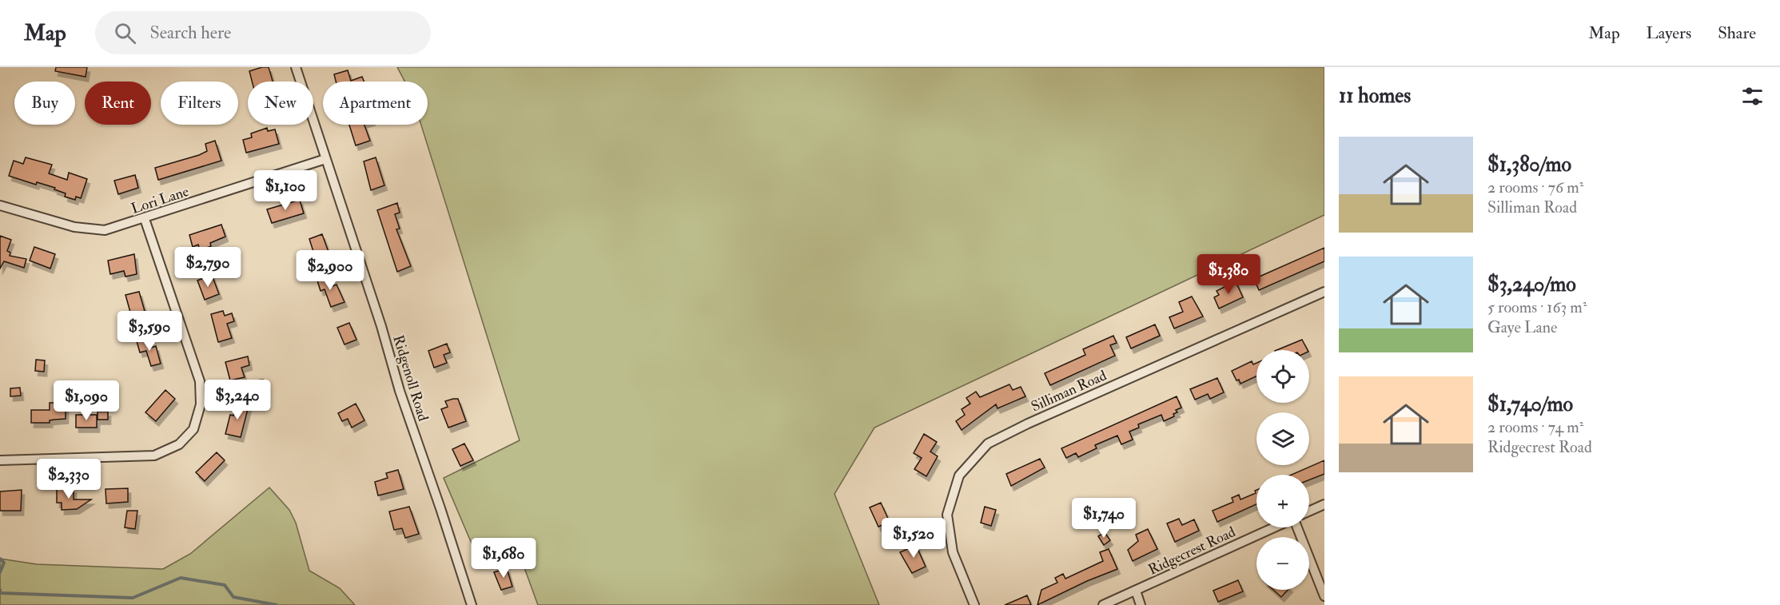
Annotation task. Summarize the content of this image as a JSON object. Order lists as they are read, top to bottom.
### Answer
{
  "streets": {
    "street": [
      "Lori Lane",
      "Ridgenoll Road",
      "Silliman Road",
      "Ridgecrest Road"
    ]
  },
  "crossings": [
    ["Lori Lane", "Ridgenoll Road"]
  ],
  "page": {
    "header": "Map",
    "search": "Search here",
    "nav": ["Map", "Layers", "Share"],
    "heading": "11 homes",
    "chip": [
      "Buy",
      "Rent",
      "Filters",
      "New",
      "Apartment"
    ],
    "list": [
      {
        "name": "$1,380/mo",
        "note": "2 rooms · 76 m² · Silliman Road"
      },
      {
        "name": "$3,240/mo",
        "note": "5 rooms · 163 m² · Gaye Lane"
      },
      {
        "name": "$1,740/mo",
        "note": "2 rooms · 74 m² · Ridgecrest Road"
      }
    ],
    "price": [
      "$1,100",
      "$2,790",
      "$2,900",
      "$1,380",
      "$3,590",
      "$3,240",
      "$1,090",
      "$2,330",
      "$1,740",
      "$1,520",
      "$1,680"
    ],
    "map_buttons": ["+", "−"]
  }
}
